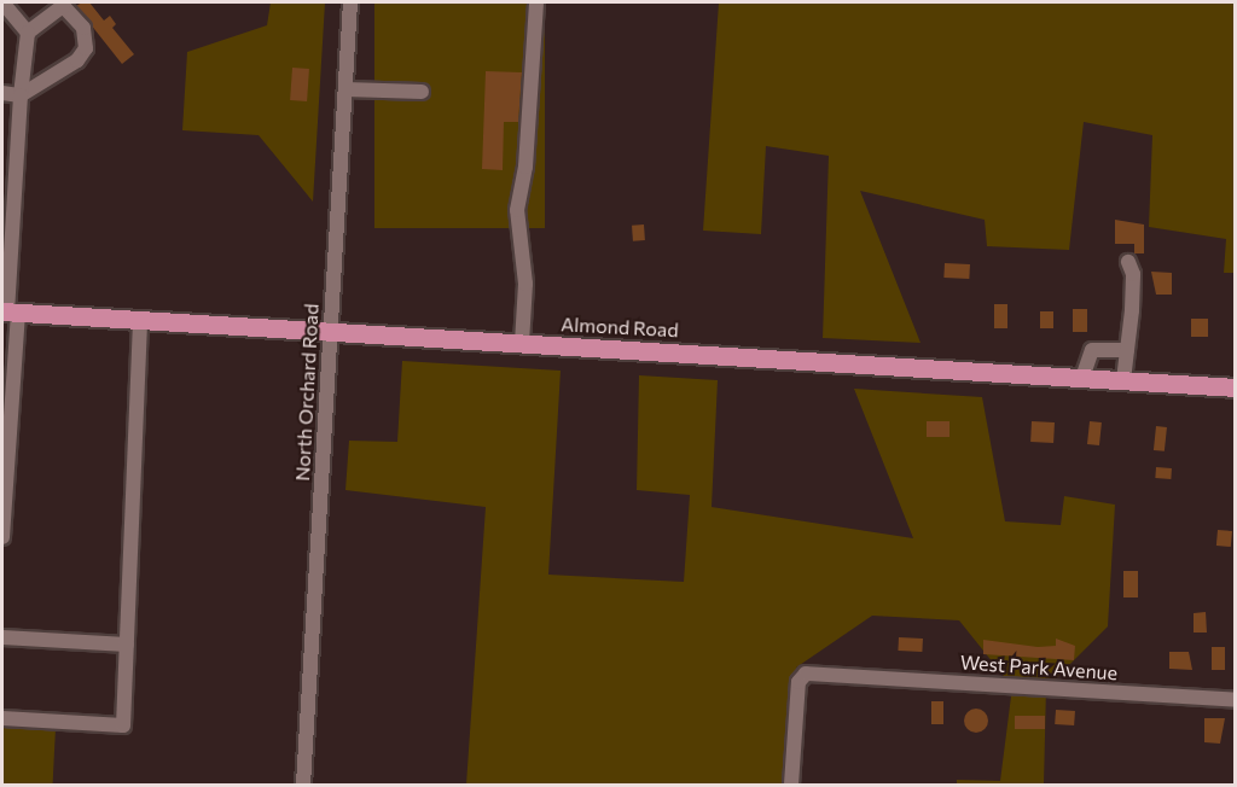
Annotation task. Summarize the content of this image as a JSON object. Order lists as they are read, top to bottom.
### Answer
{
  "streets": {
    "main road": ["Almond Road"],
    "street": ["North Orchard Road", "West Park Avenue"]
  },
  "crossings": [
    ["Almond Road", "North Orchard Road"]
  ]
}
